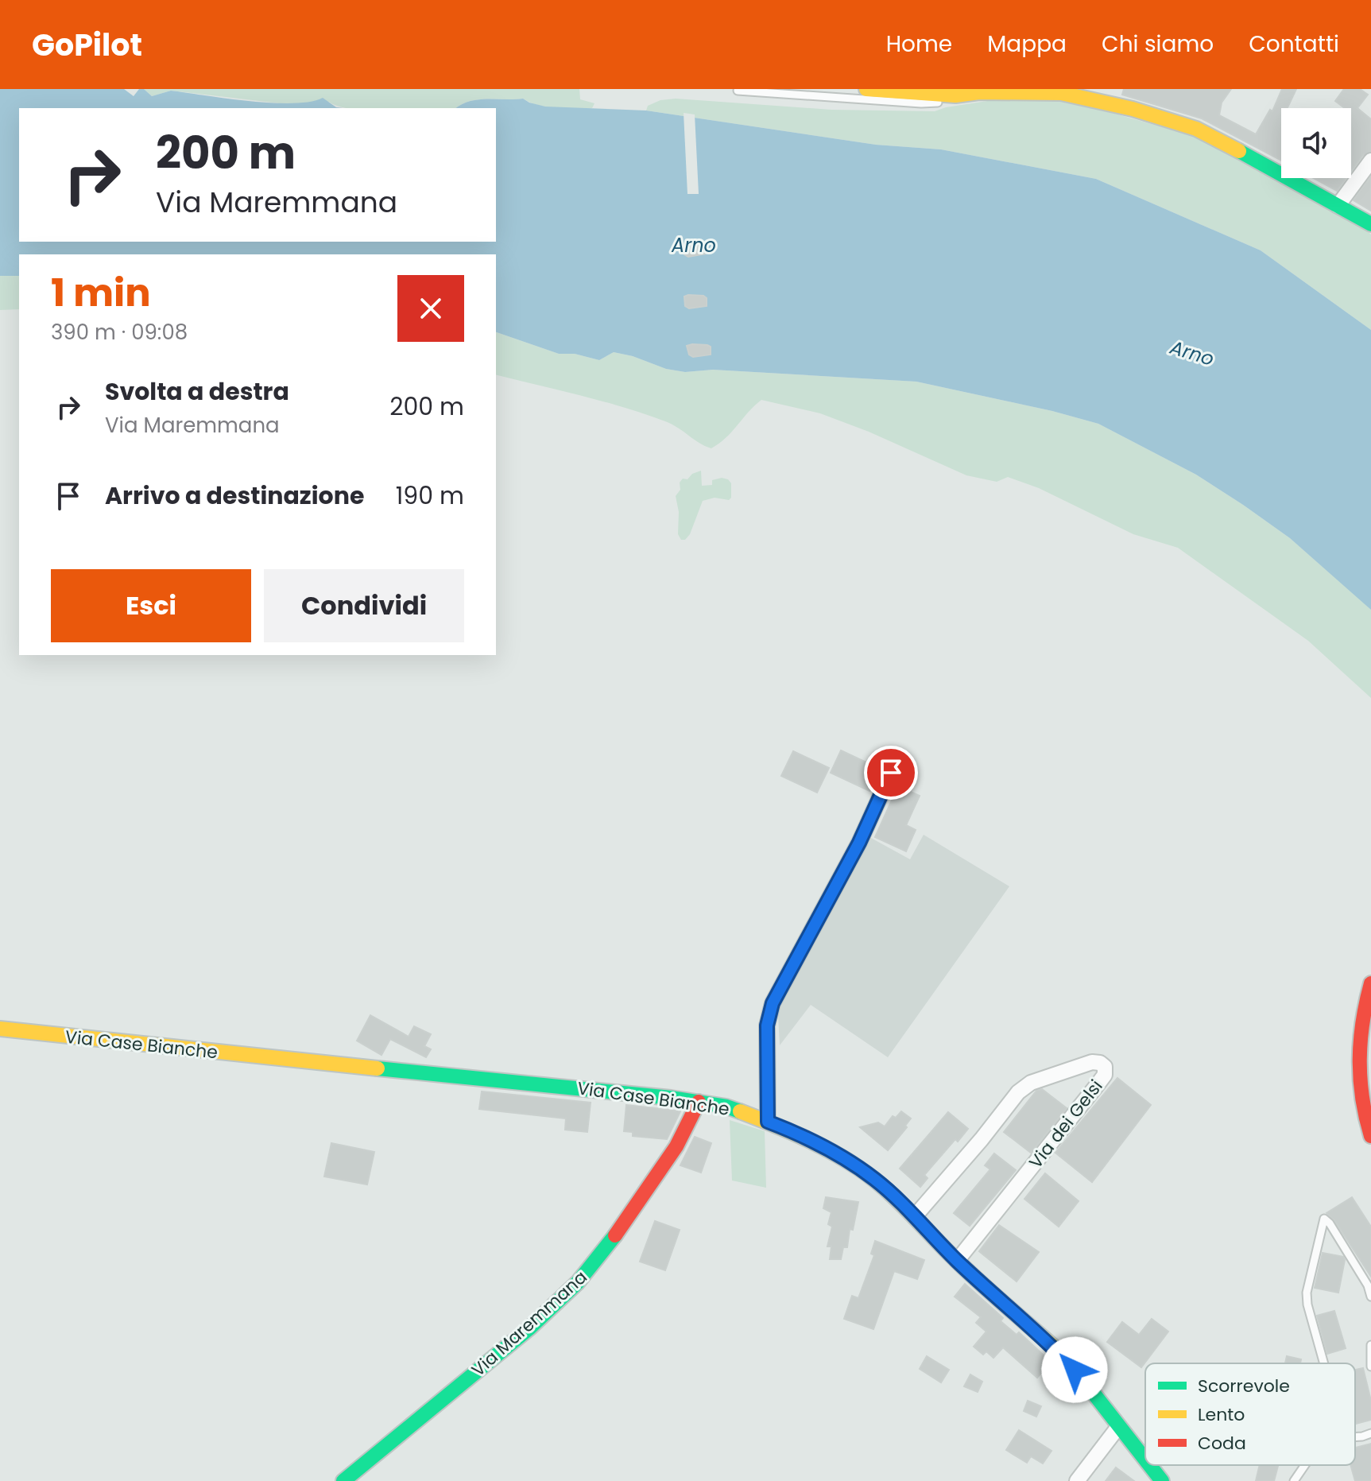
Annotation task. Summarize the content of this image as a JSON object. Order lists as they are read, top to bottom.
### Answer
{
  "streets": {
    "street": ["Via Case Bianche", "Via dei Gelsi", "Via Maremmana"]
  },
  "crossings": [
    ["Via Case Bianche", "Via dei Gelsi"],
    ["Via Case Bianche", "Via Maremmana"]
  ],
  "water": ["Arno"],
  "legend": ["Scorrevole", "Lento", "Coda"],
  "page": {
    "header": "GoPilot",
    "nav": [
      "Home",
      "Mappa",
      "Chi siamo",
      "Contatti"
    ],
    "turn": ["200 m", "Via Maremmana"],
    "heading": ["1 min", "390 m · 09:08"],
    "list": [
      {
        "name": "Svolta a destra",
        "note": "Via Maremmana",
        "value": "200 m"
      },
      {
        "name": "Arrivo a destinazione",
        "value": "190 m"
      }
    ],
    "buttons": ["Esci", "Condividi"]
  }
}
